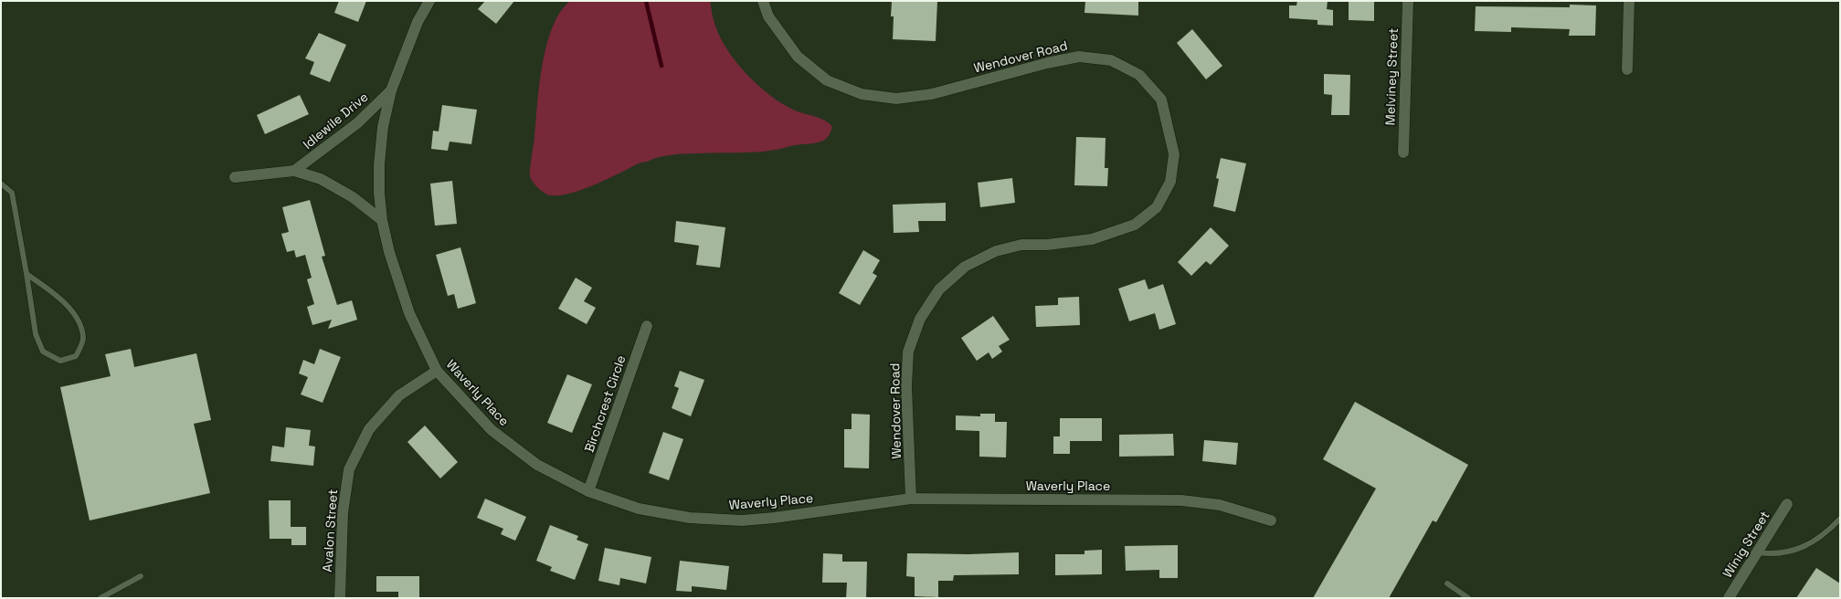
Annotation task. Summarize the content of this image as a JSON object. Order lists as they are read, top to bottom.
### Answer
{
  "streets": {
    "street": [
      "Wendover Road",
      "Melviney Street",
      "Idlewile Drive",
      "Waverly Place",
      "Birchcrest Circle",
      "Avalon Street",
      "Winig Street"
    ]
  },
  "crossings": [
    ["Wendover Road", "Waverly Place"],
    ["Idlewile Drive", "Waverly Place"],
    ["Waverly Place", "Birchcrest Circle"],
    ["Waverly Place", "Avalon Street"]
  ]
}
